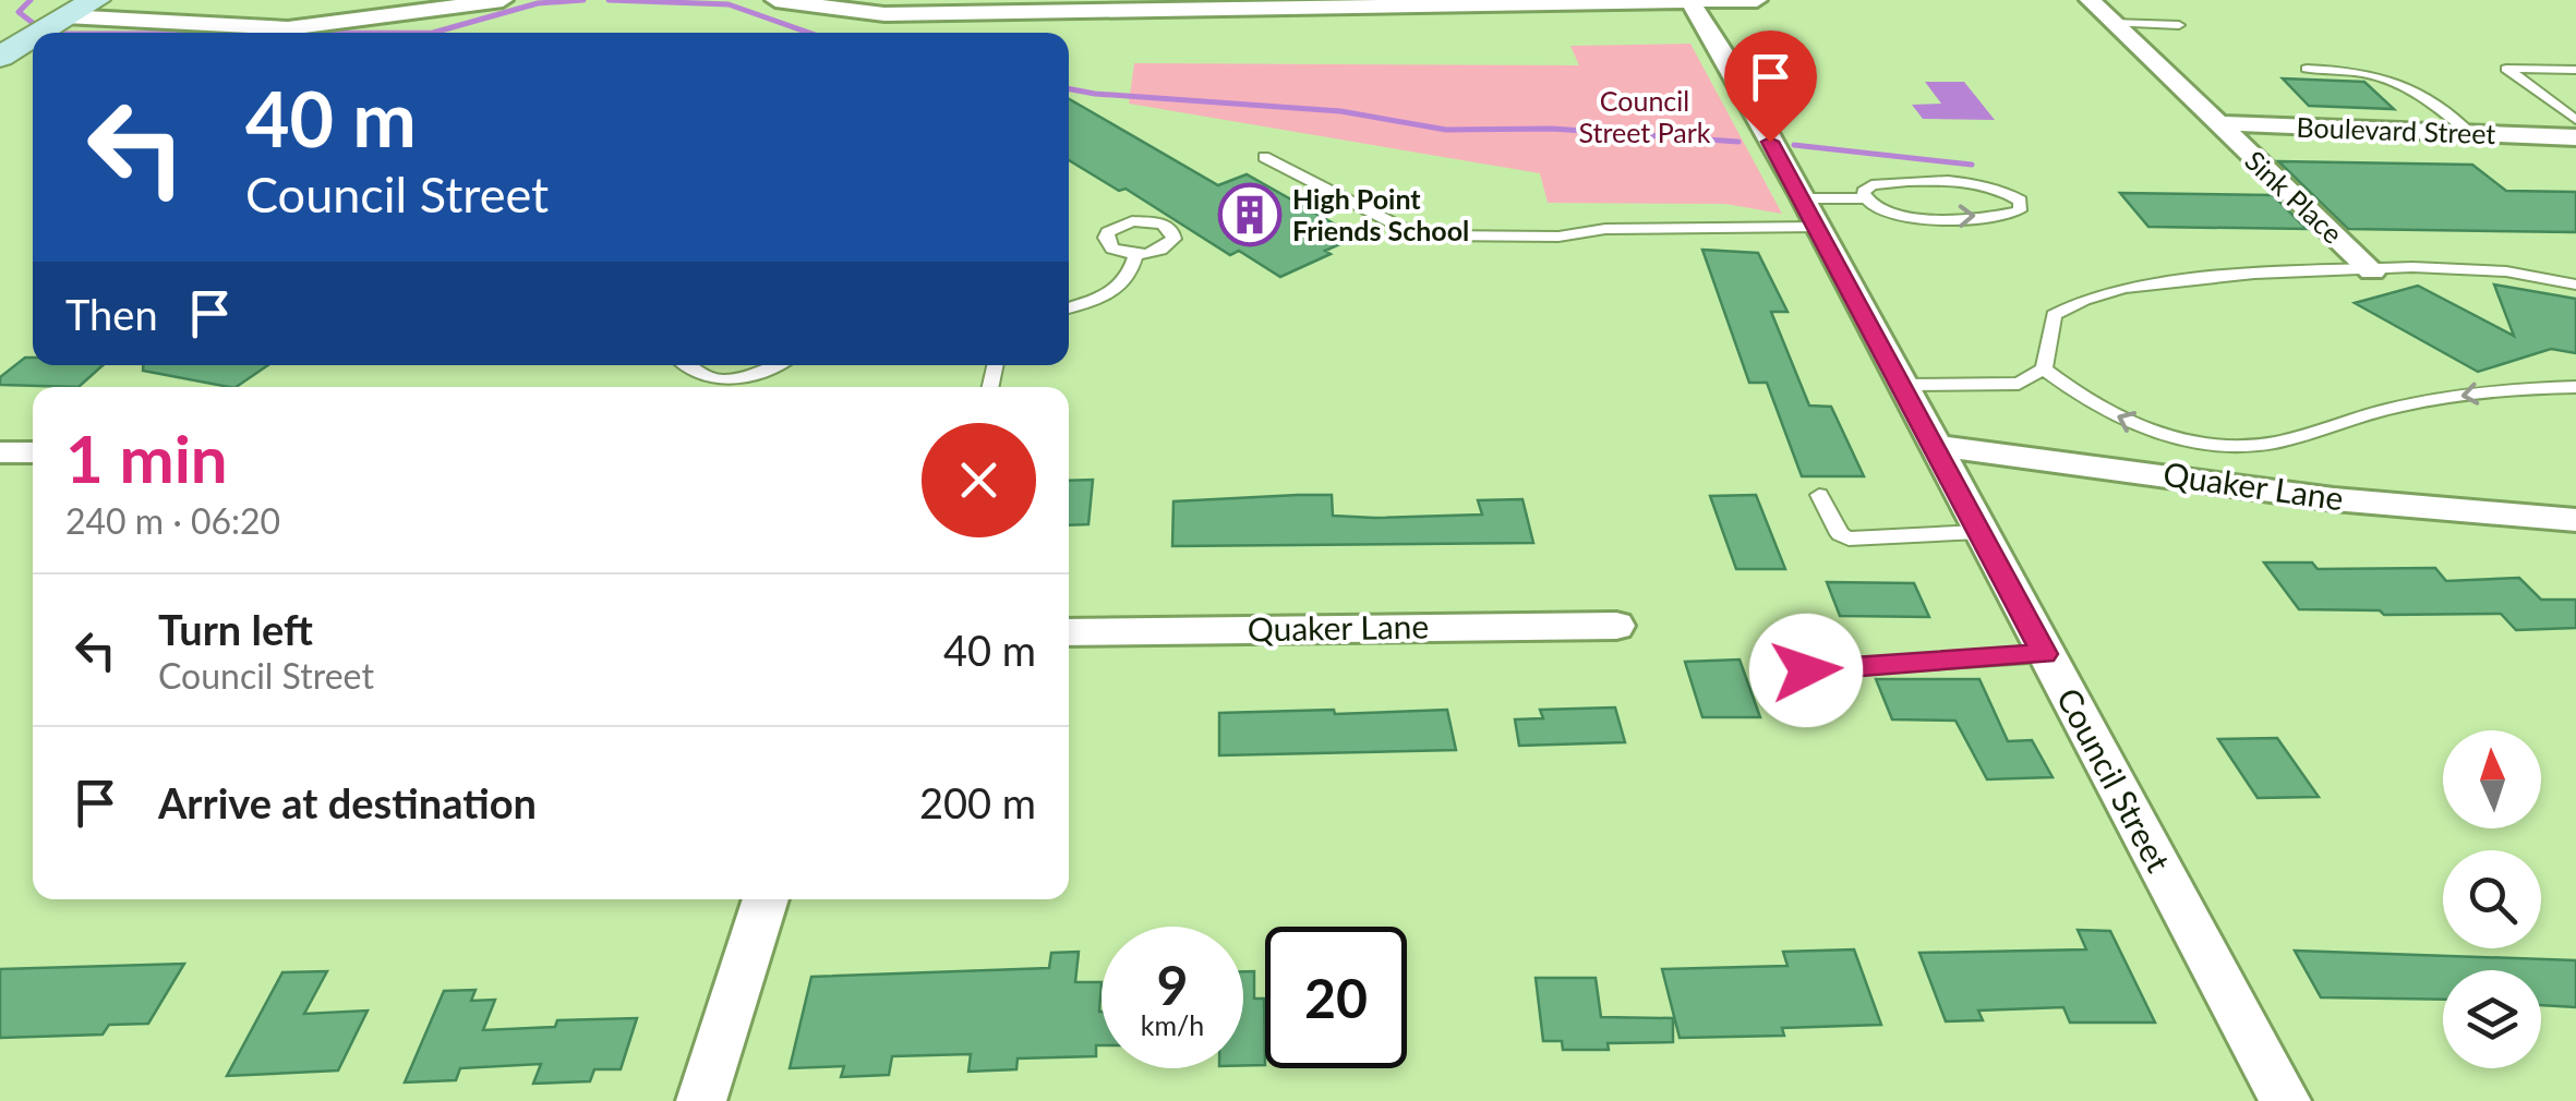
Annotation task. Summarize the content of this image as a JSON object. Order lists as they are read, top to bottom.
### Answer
{
  "streets": {
    "street": [
      "Boulevard Street",
      "Sink Place",
      "Quaker Lane",
      "Council Street"
    ]
  },
  "crossings": [
    ["Boulevard Street", "Sink Place"],
    ["Quaker Lane", "Council Street"]
  ],
  "parks": ["Council Street Park"],
  "places": {
    "building": ["High Point Friends School"]
  },
  "north": "top",
  "page": {
    "turn": ["40 m", "Council Street"],
    "then": "Then",
    "heading": ["1 min", "240 m · 06:20"],
    "list": [
      {
        "name": "Turn left",
        "note": "Council Street",
        "value": "40 m"
      },
      {
        "name": "Arrive at destination",
        "value": "200 m"
      }
    ],
    "speed": "9 km/h",
    "limit": "20"
  }
}
